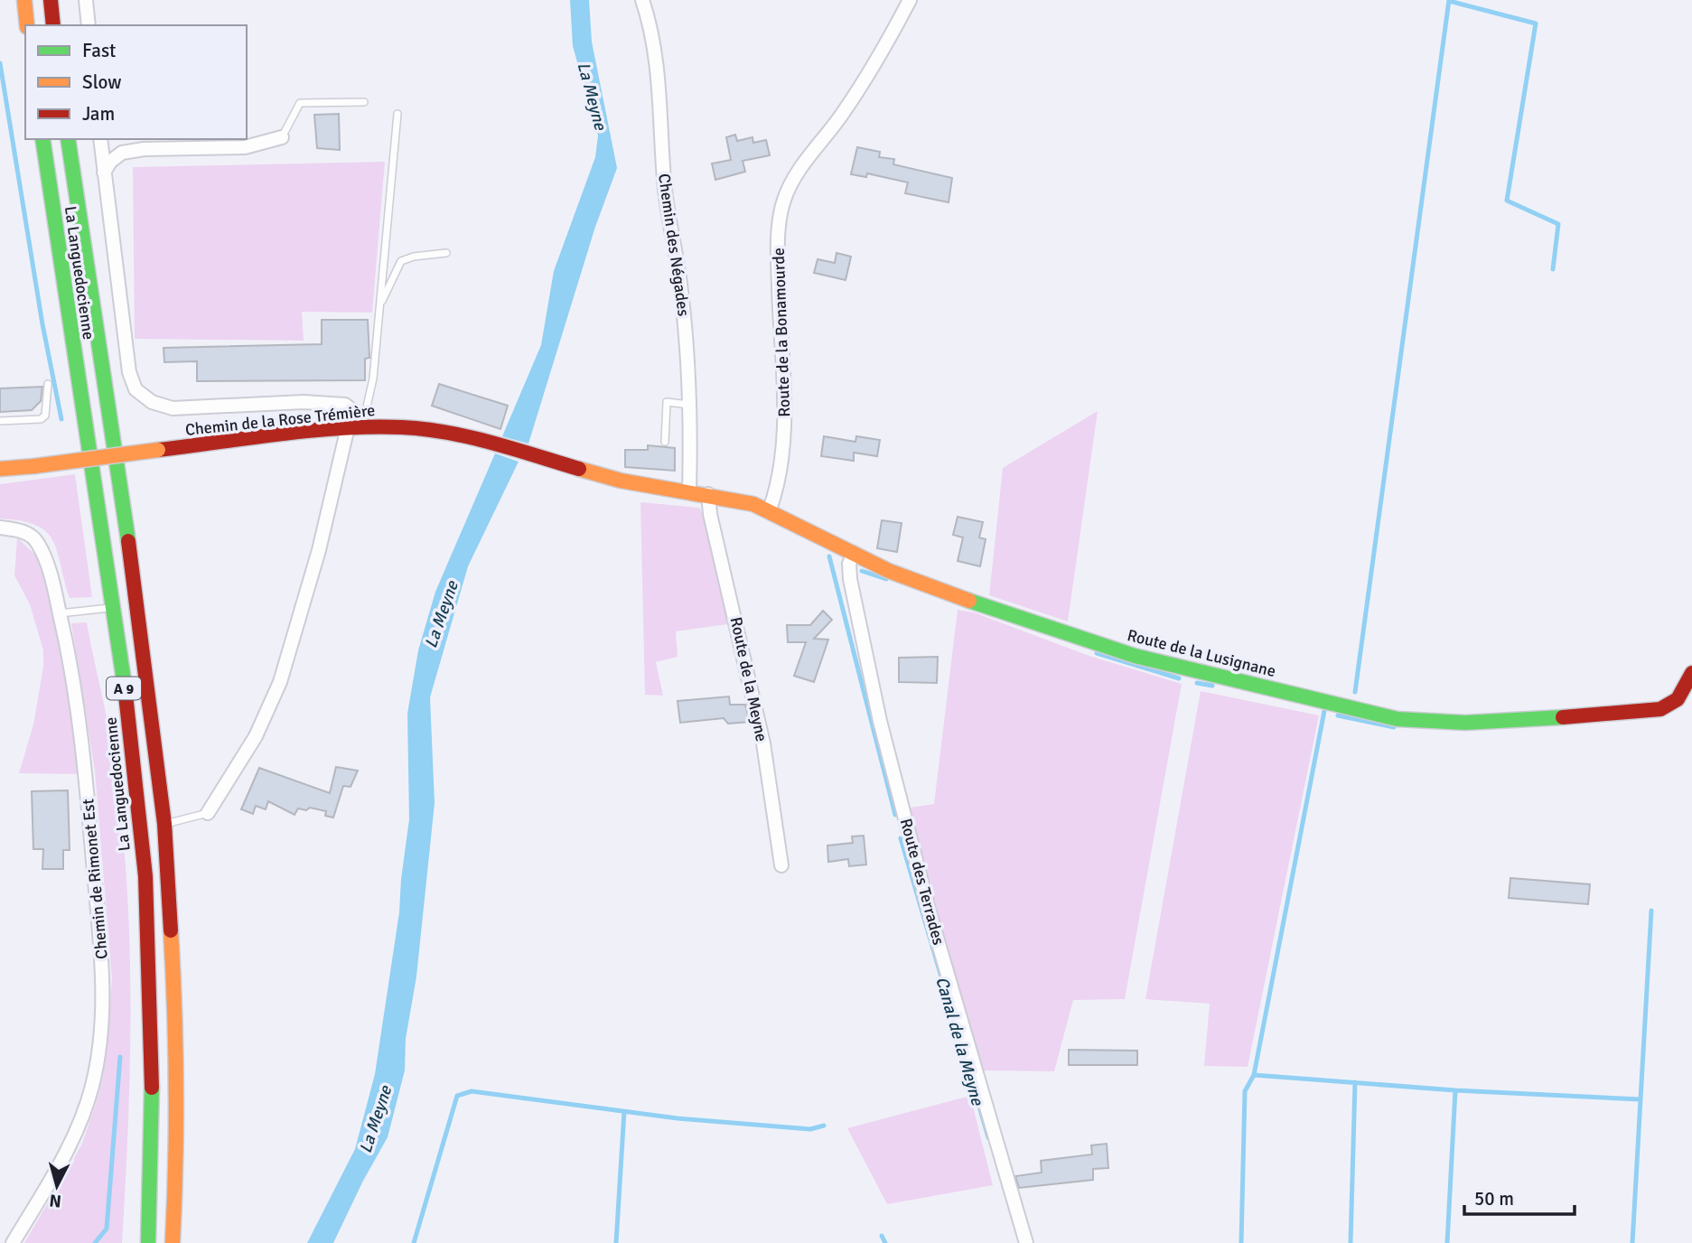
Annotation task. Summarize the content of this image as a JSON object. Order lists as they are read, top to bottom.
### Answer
{
  "streets": {
    "main road": [
      "La Languedocienne",
      "Chemin de la Rose Trémière",
      "Route de la Lusignane",
      "A 9"
    ],
    "street": [
      "Chemin des Négades",
      "Route de la Bonamourde",
      "Route de la Meyne",
      "Chemin de Rimonet Est",
      "Route des Terrades"
    ]
  },
  "crossings": [
    ["Chemin des Négades", "Chemin de la Rose Trémière"],
    ["Route de la Bonamourde", "Route de la Lusignane"],
    ["Chemin de la Rose Trémière", "Route de la Lusignane"],
    ["Chemin de la Rose Trémière", "Route de la Meyne"],
    ["Route de la Lusignane", "Route de la Meyne"],
    ["Route de la Lusignane", "Route des Terrades"]
  ],
  "water": ["La Meyne", "Canal de la Meyne"],
  "legend": ["Fast", "Slow", "Jam"],
  "scale_bar": "50 m",
  "north": "bottom"
}
